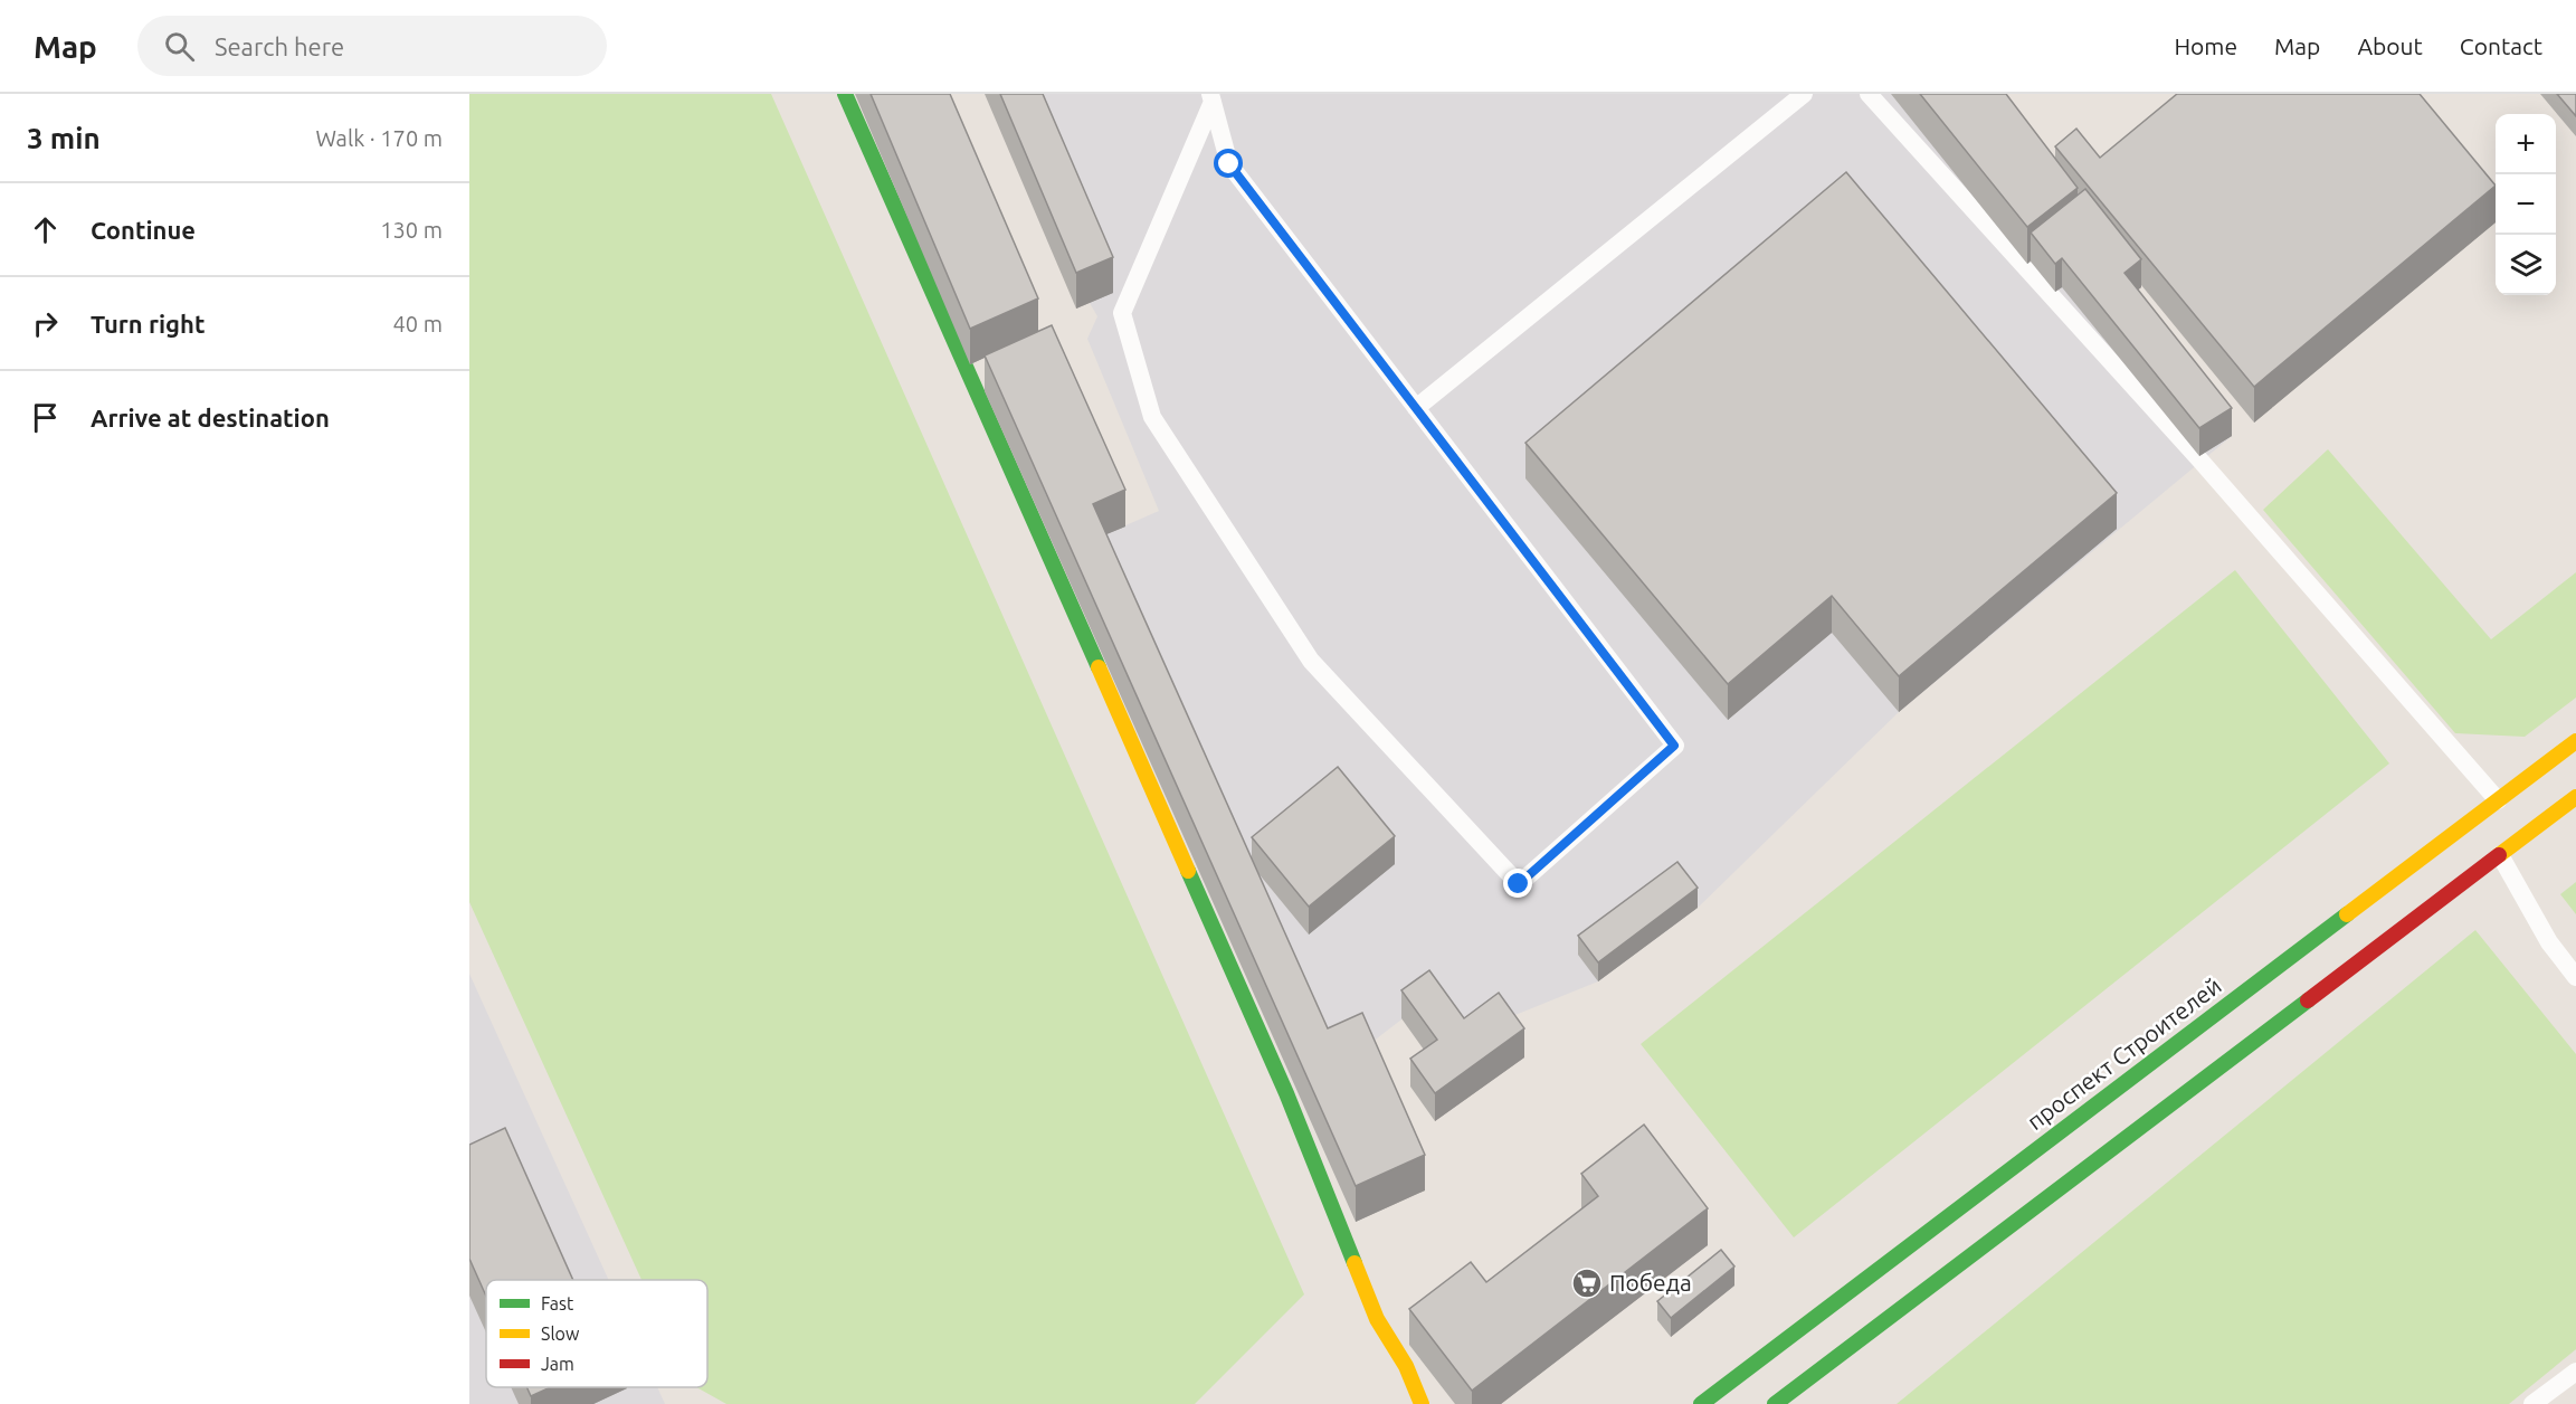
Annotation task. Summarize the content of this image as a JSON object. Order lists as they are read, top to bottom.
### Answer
{
  "streets": {
    "main road": ["проспект Строителей"]
  },
  "places": {
    "supermarket": ["Победа"]
  },
  "legend": ["Fast", "Slow", "Jam"],
  "page": {
    "header": "Map",
    "search": "Search here",
    "nav": [
      "Home",
      "Map",
      "About",
      "Contact"
    ],
    "heading": ["3 min", "Walk · 170 m"],
    "map_buttons": ["+", "−"],
    "list": [
      ["Continue", "130 m"],
      ["Turn right", "40 m"],
      "Arrive at destination"
    ]
  }
}
